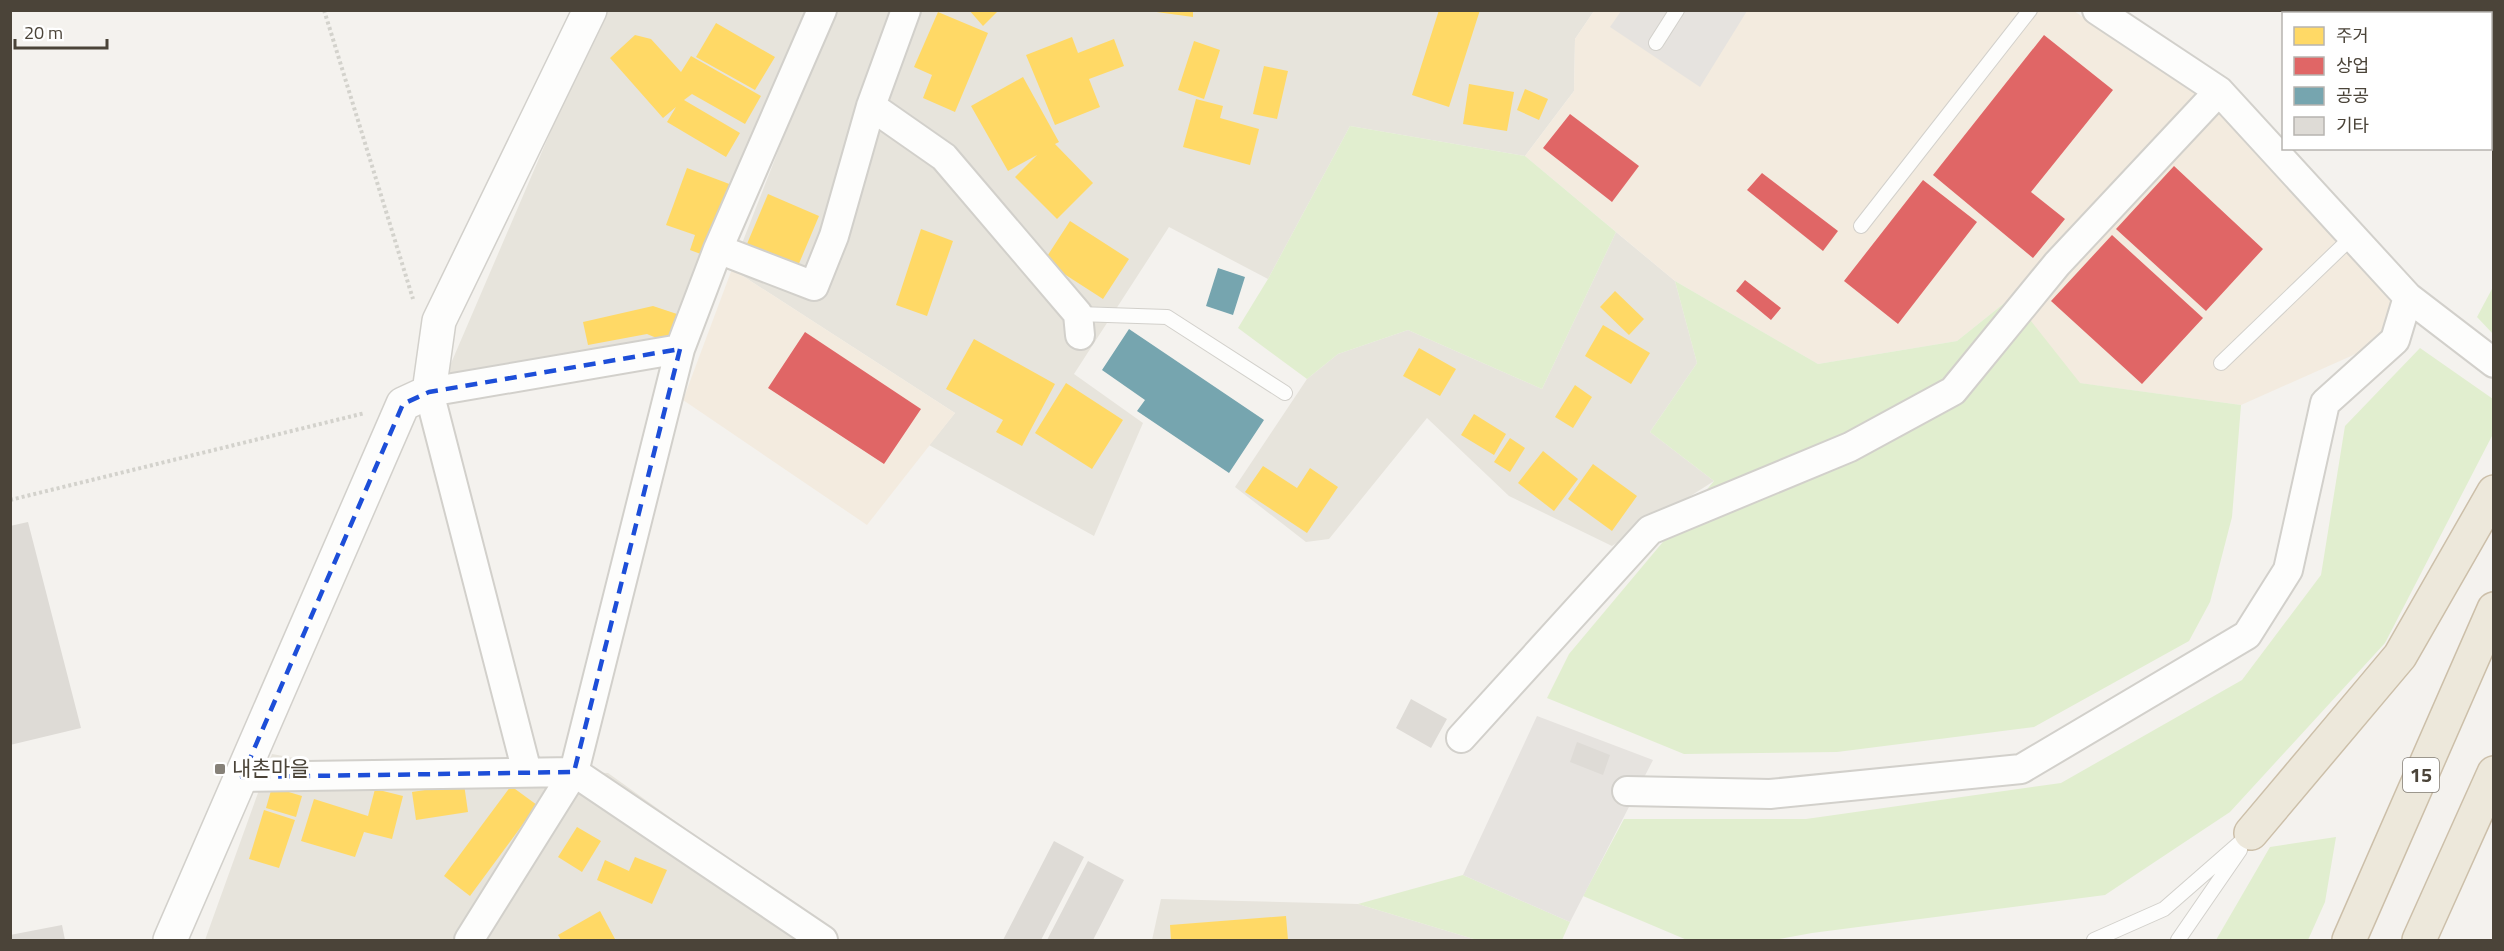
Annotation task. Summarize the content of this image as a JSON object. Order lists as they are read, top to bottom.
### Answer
{
  "streets": {
    "highway": ["15"]
  },
  "places": {
    "transit": ["내촌마을"]
  },
  "legend": [
    "주거",
    "상업",
    "공공",
    "기타"
  ],
  "scale_bar": "20 m"
}
